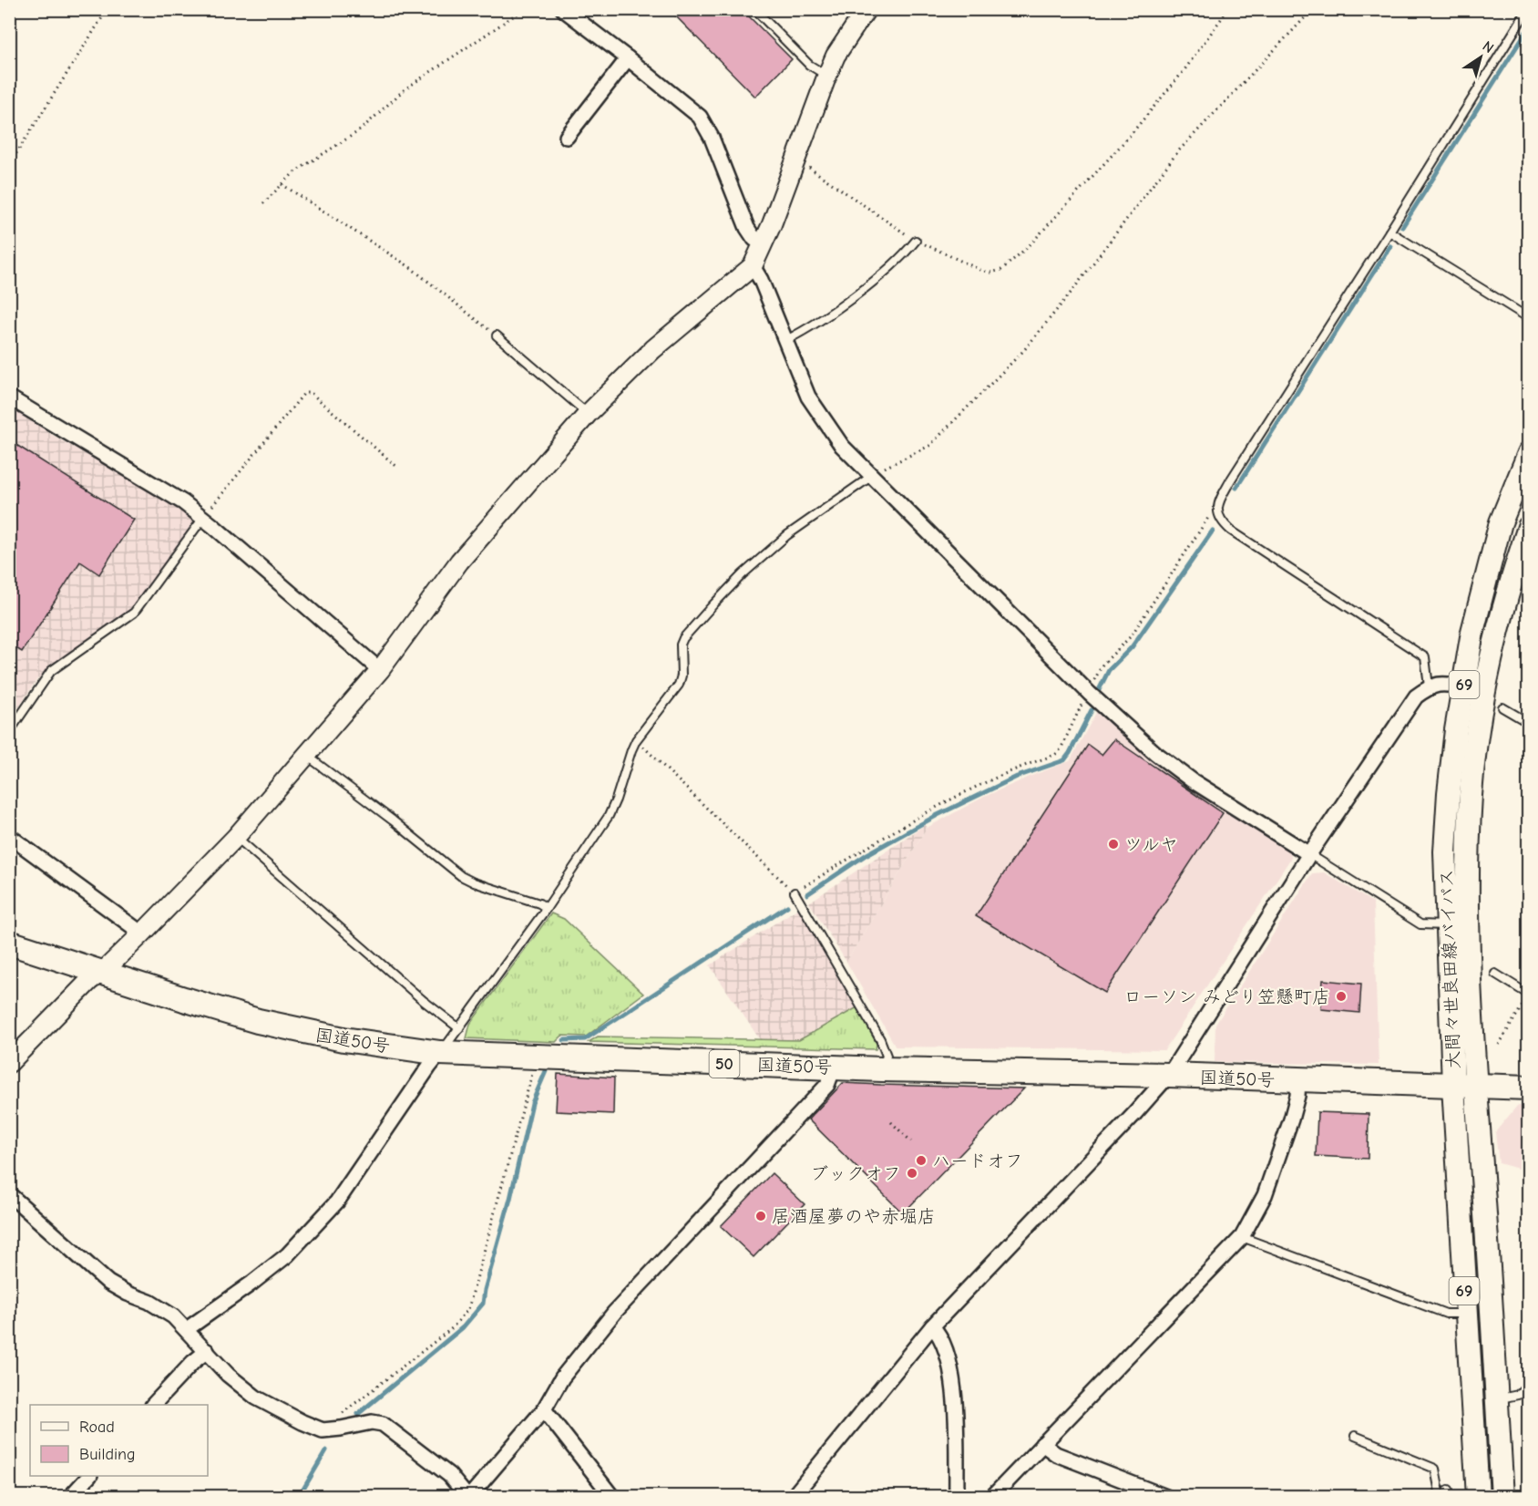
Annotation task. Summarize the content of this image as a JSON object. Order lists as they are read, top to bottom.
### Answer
{
  "streets": {
    "highway": ["国道50号", "50"],
    "main road": ["69", "大間々世良田線バイパス"]
  },
  "crossings": [
    ["大間々世良田線バイパス", "国道50号"]
  ],
  "places": [
    "ツルヤ",
    "ローソン みどり笠懸町店",
    "ハードオフ",
    "ブックオフ",
    "居酒屋夢のや赤堀店"
  ],
  "legend": ["Road", "Building"],
  "north": "top right"
}
